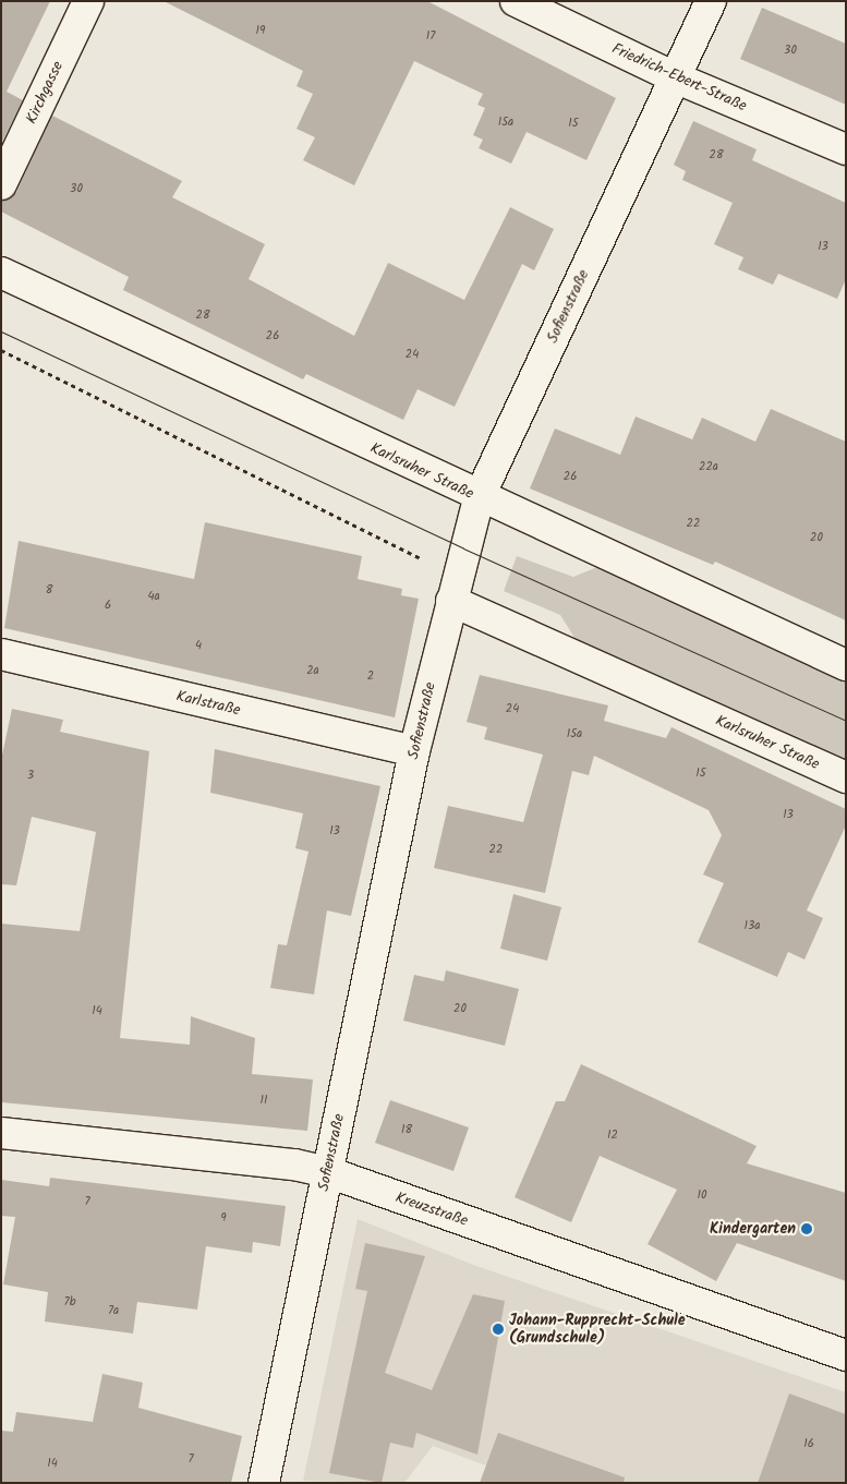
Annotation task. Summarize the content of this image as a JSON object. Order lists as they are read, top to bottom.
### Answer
{
  "streets": {
    "street": [
      "Friedrich-Ebert-Straße",
      "Kirchgasse",
      "Sofienstraße",
      "Karlsruher Straße",
      "Karlstraße",
      "Kreuzstraße"
    ]
  },
  "crossings": [
    ["Friedrich-Ebert-Straße", "Sofienstraße"],
    ["Sofienstraße", "Karlsruher Straße"],
    ["Sofienstraße", "Karlstraße"],
    ["Sofienstraße", "Kreuzstraße"]
  ],
  "places": ["Kindergarten", "Johann-Rupprecht-Schule (Grundschule)"],
  "house_numbers": [
    "19",
    "17",
    "30",
    "15a",
    "15",
    "28",
    "30",
    "13",
    "28",
    "26",
    "24",
    "22a",
    "26",
    "22",
    "20",
    "8",
    "4a",
    "6",
    "4",
    "2a",
    "2",
    "24",
    "15a",
    "15",
    "3",
    "13",
    "13",
    "22",
    "13a",
    "20",
    "14",
    "11",
    "18",
    "12",
    "10",
    "7",
    "9",
    "7b",
    "7a",
    "16",
    "7",
    "14"
  ]
}
